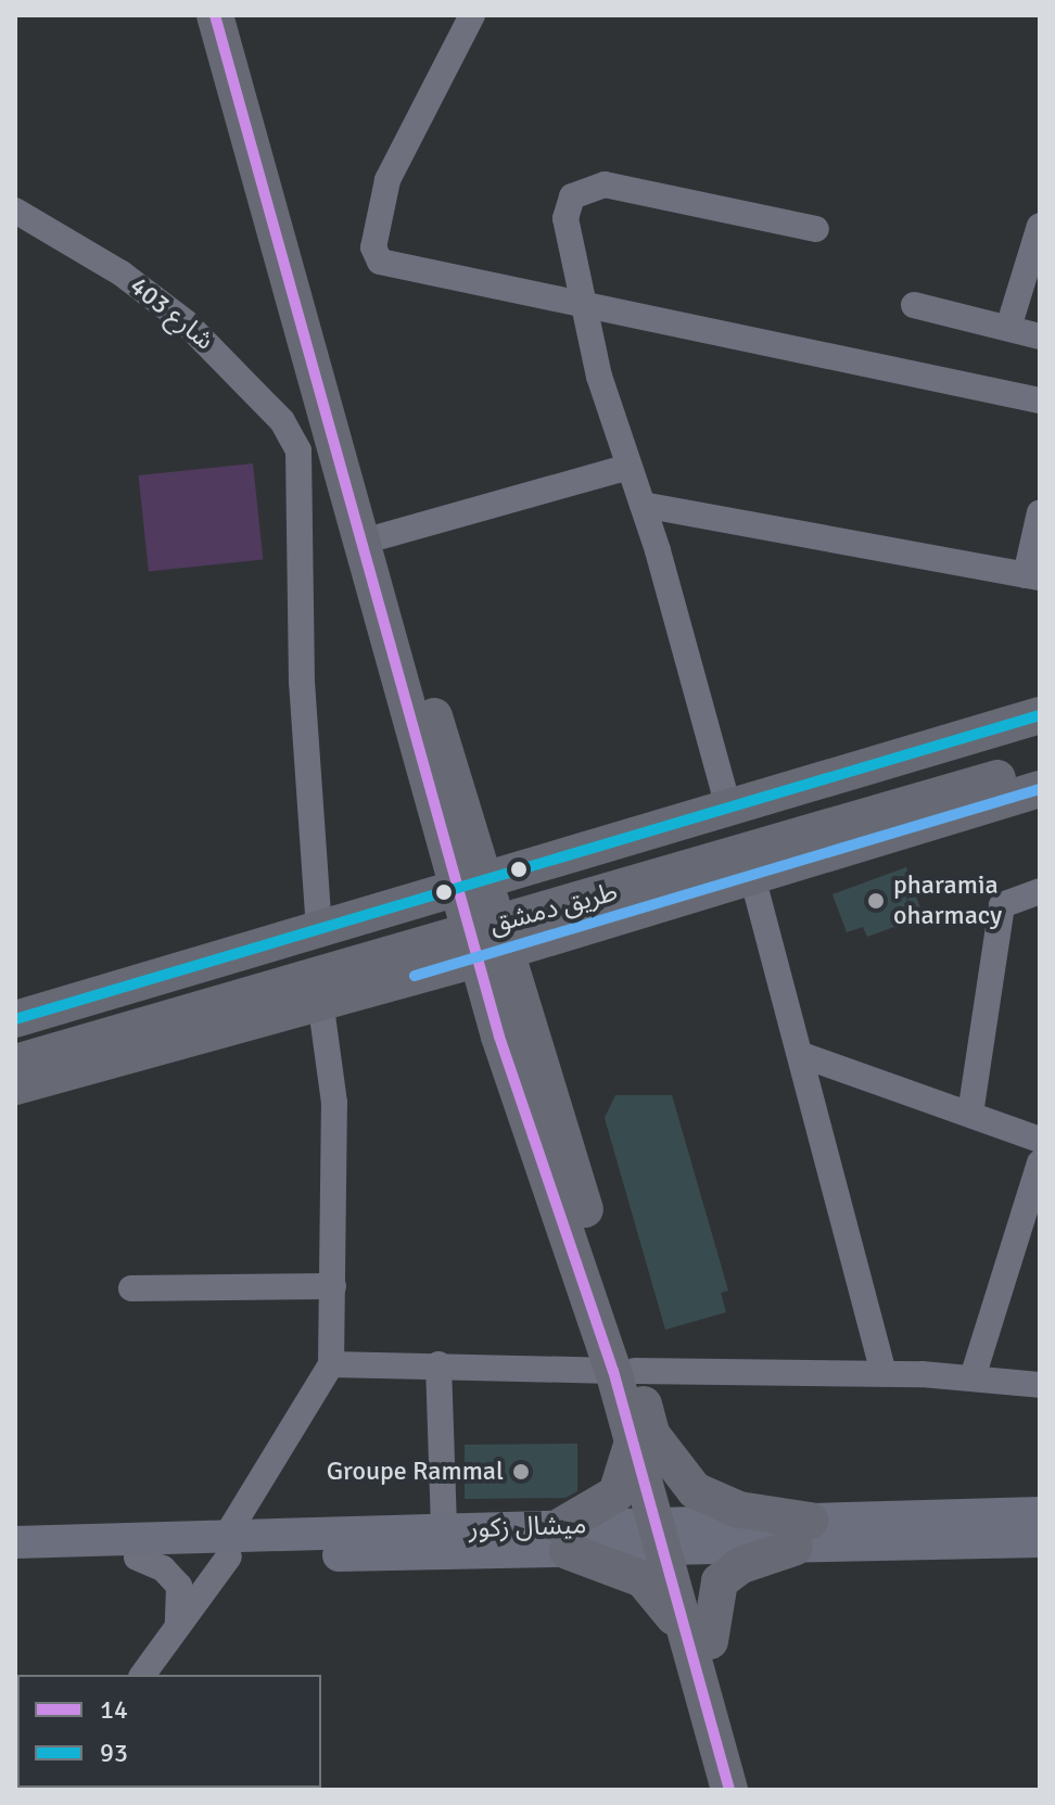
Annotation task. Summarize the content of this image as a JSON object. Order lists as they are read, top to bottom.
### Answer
{
  "streets": {
    "highway": ["طريق دمشق"],
    "main road": ["ميشال زكور"],
    "street": ["شارع 403"]
  },
  "places": ["pharamia oharmacy", "Groupe Rammal"],
  "lines": ["transit line 14", "transit line 93"],
  "legend": ["14", "93"]
}
